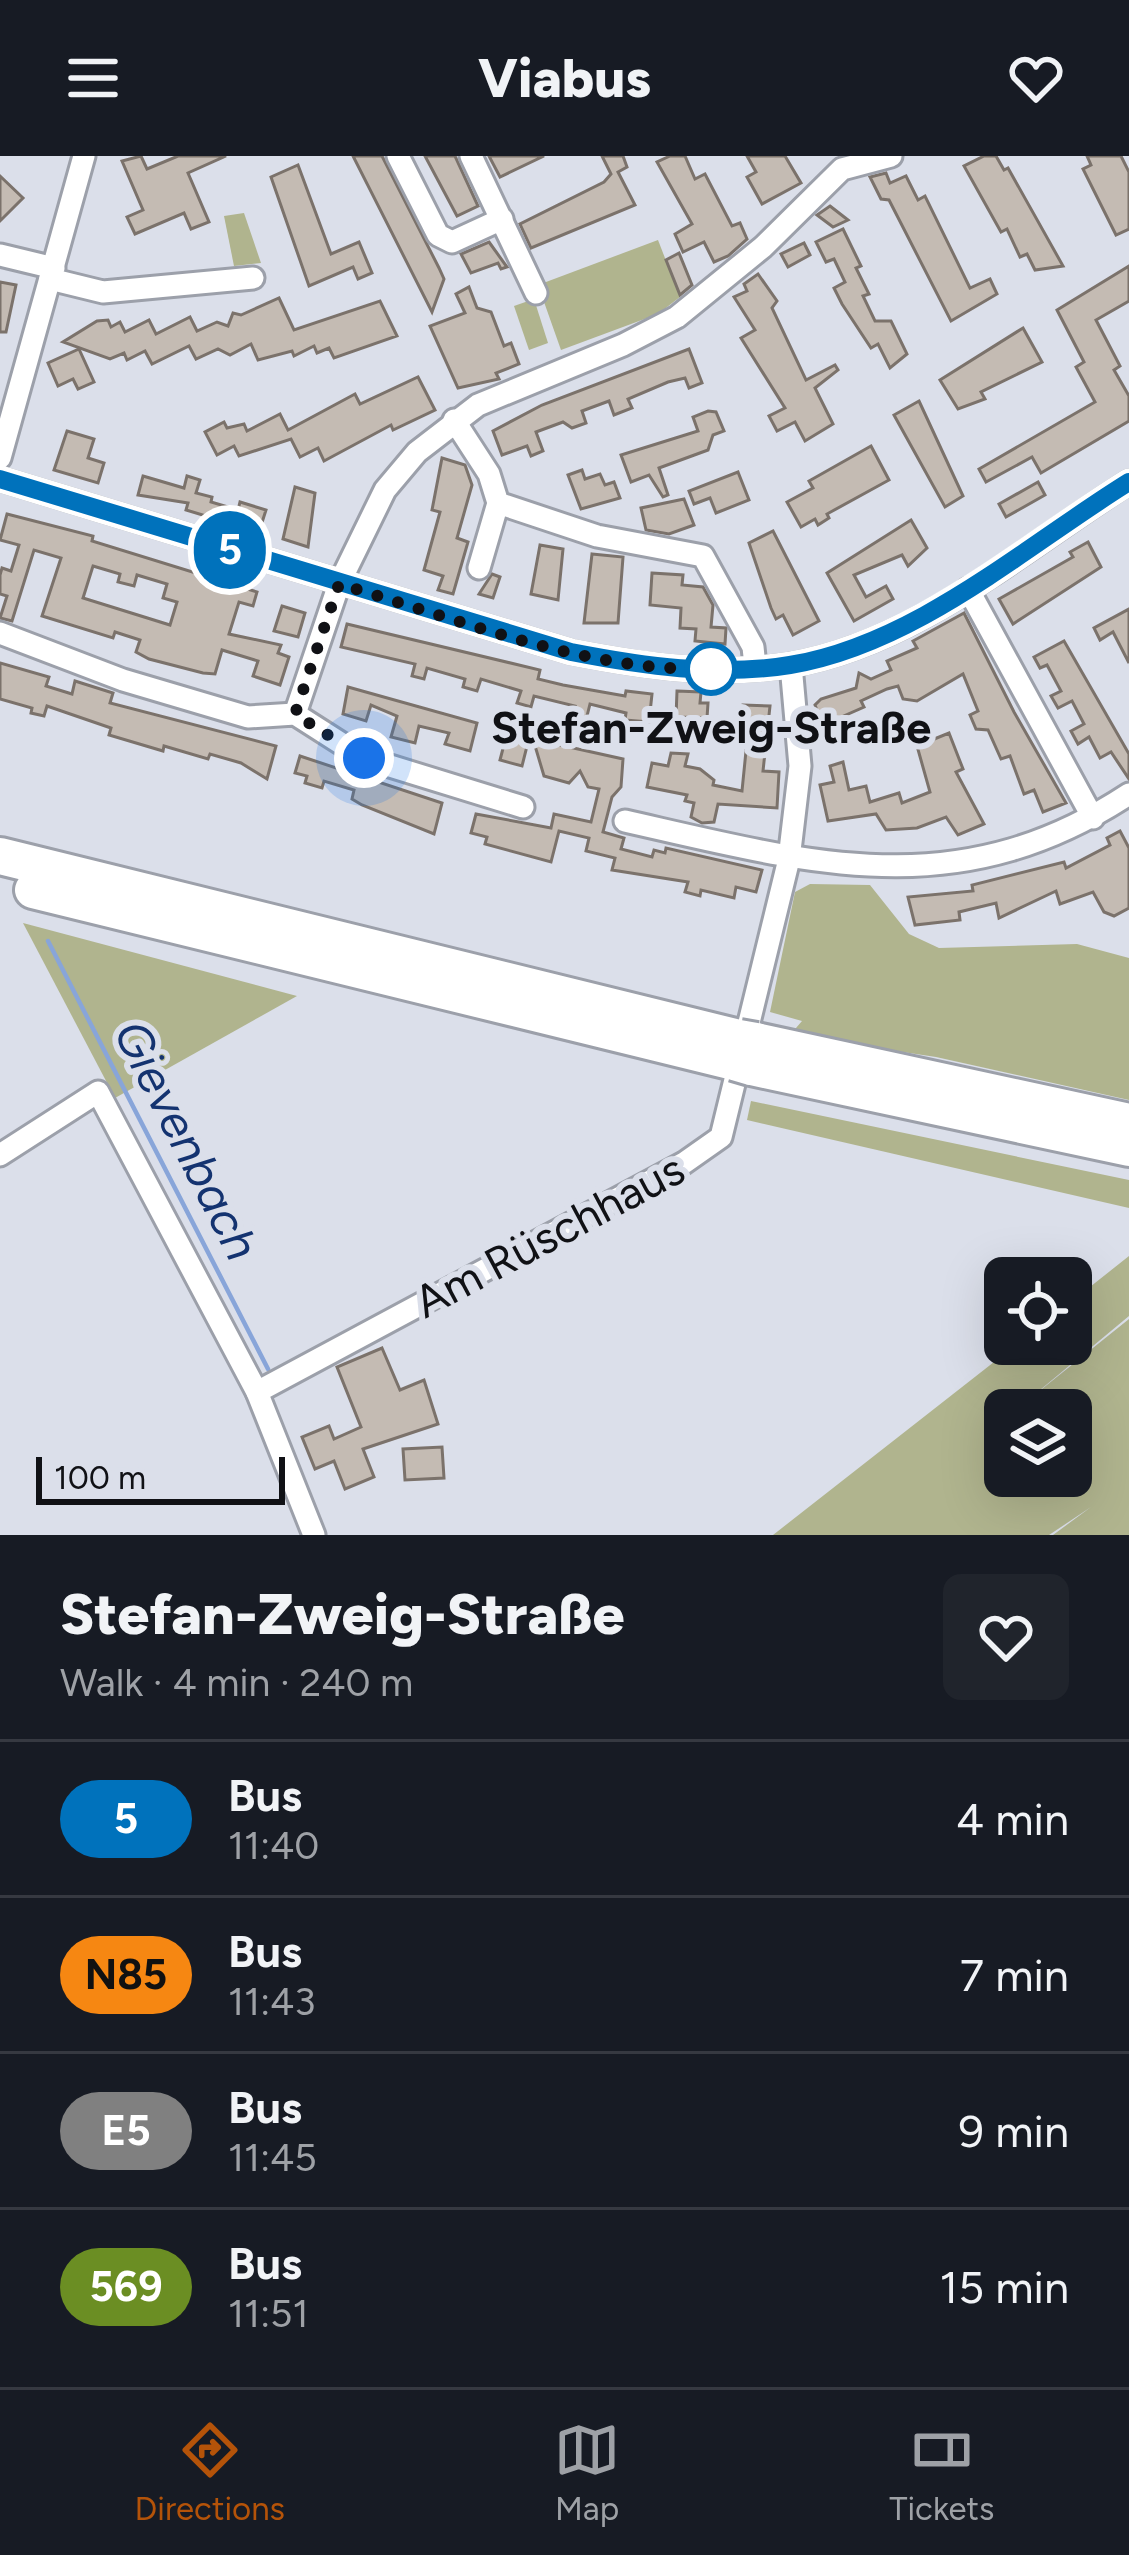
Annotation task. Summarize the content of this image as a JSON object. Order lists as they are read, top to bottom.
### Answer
{
  "streets": {
    "street": ["Am Rüschhaus"]
  },
  "water": ["Gievenbach"],
  "places": ["Stefan-Zweig-Straße"],
  "lines": ["bus line 5"],
  "scale_bar": "100 m",
  "page": {
    "header": "Viabus",
    "on_map": "5",
    "scale": "100 m",
    "heading": ["Stefan-Zweig-Straße", "Walk · 4 min · 240 m"],
    "list": [
      {
        "mark": "5",
        "name": "Bus",
        "note": "11:40",
        "value": "4 min"
      },
      {
        "mark": "N85",
        "name": "Bus",
        "note": "11:43",
        "value": "7 min"
      },
      {
        "mark": "E5",
        "name": "Bus",
        "note": "11:45",
        "value": "9 min"
      },
      {
        "mark": "569",
        "name": "Bus",
        "note": "11:51",
        "value": "15 min"
      }
    ],
    "tabs": ["Directions", "Map", "Tickets"]
  }
}
